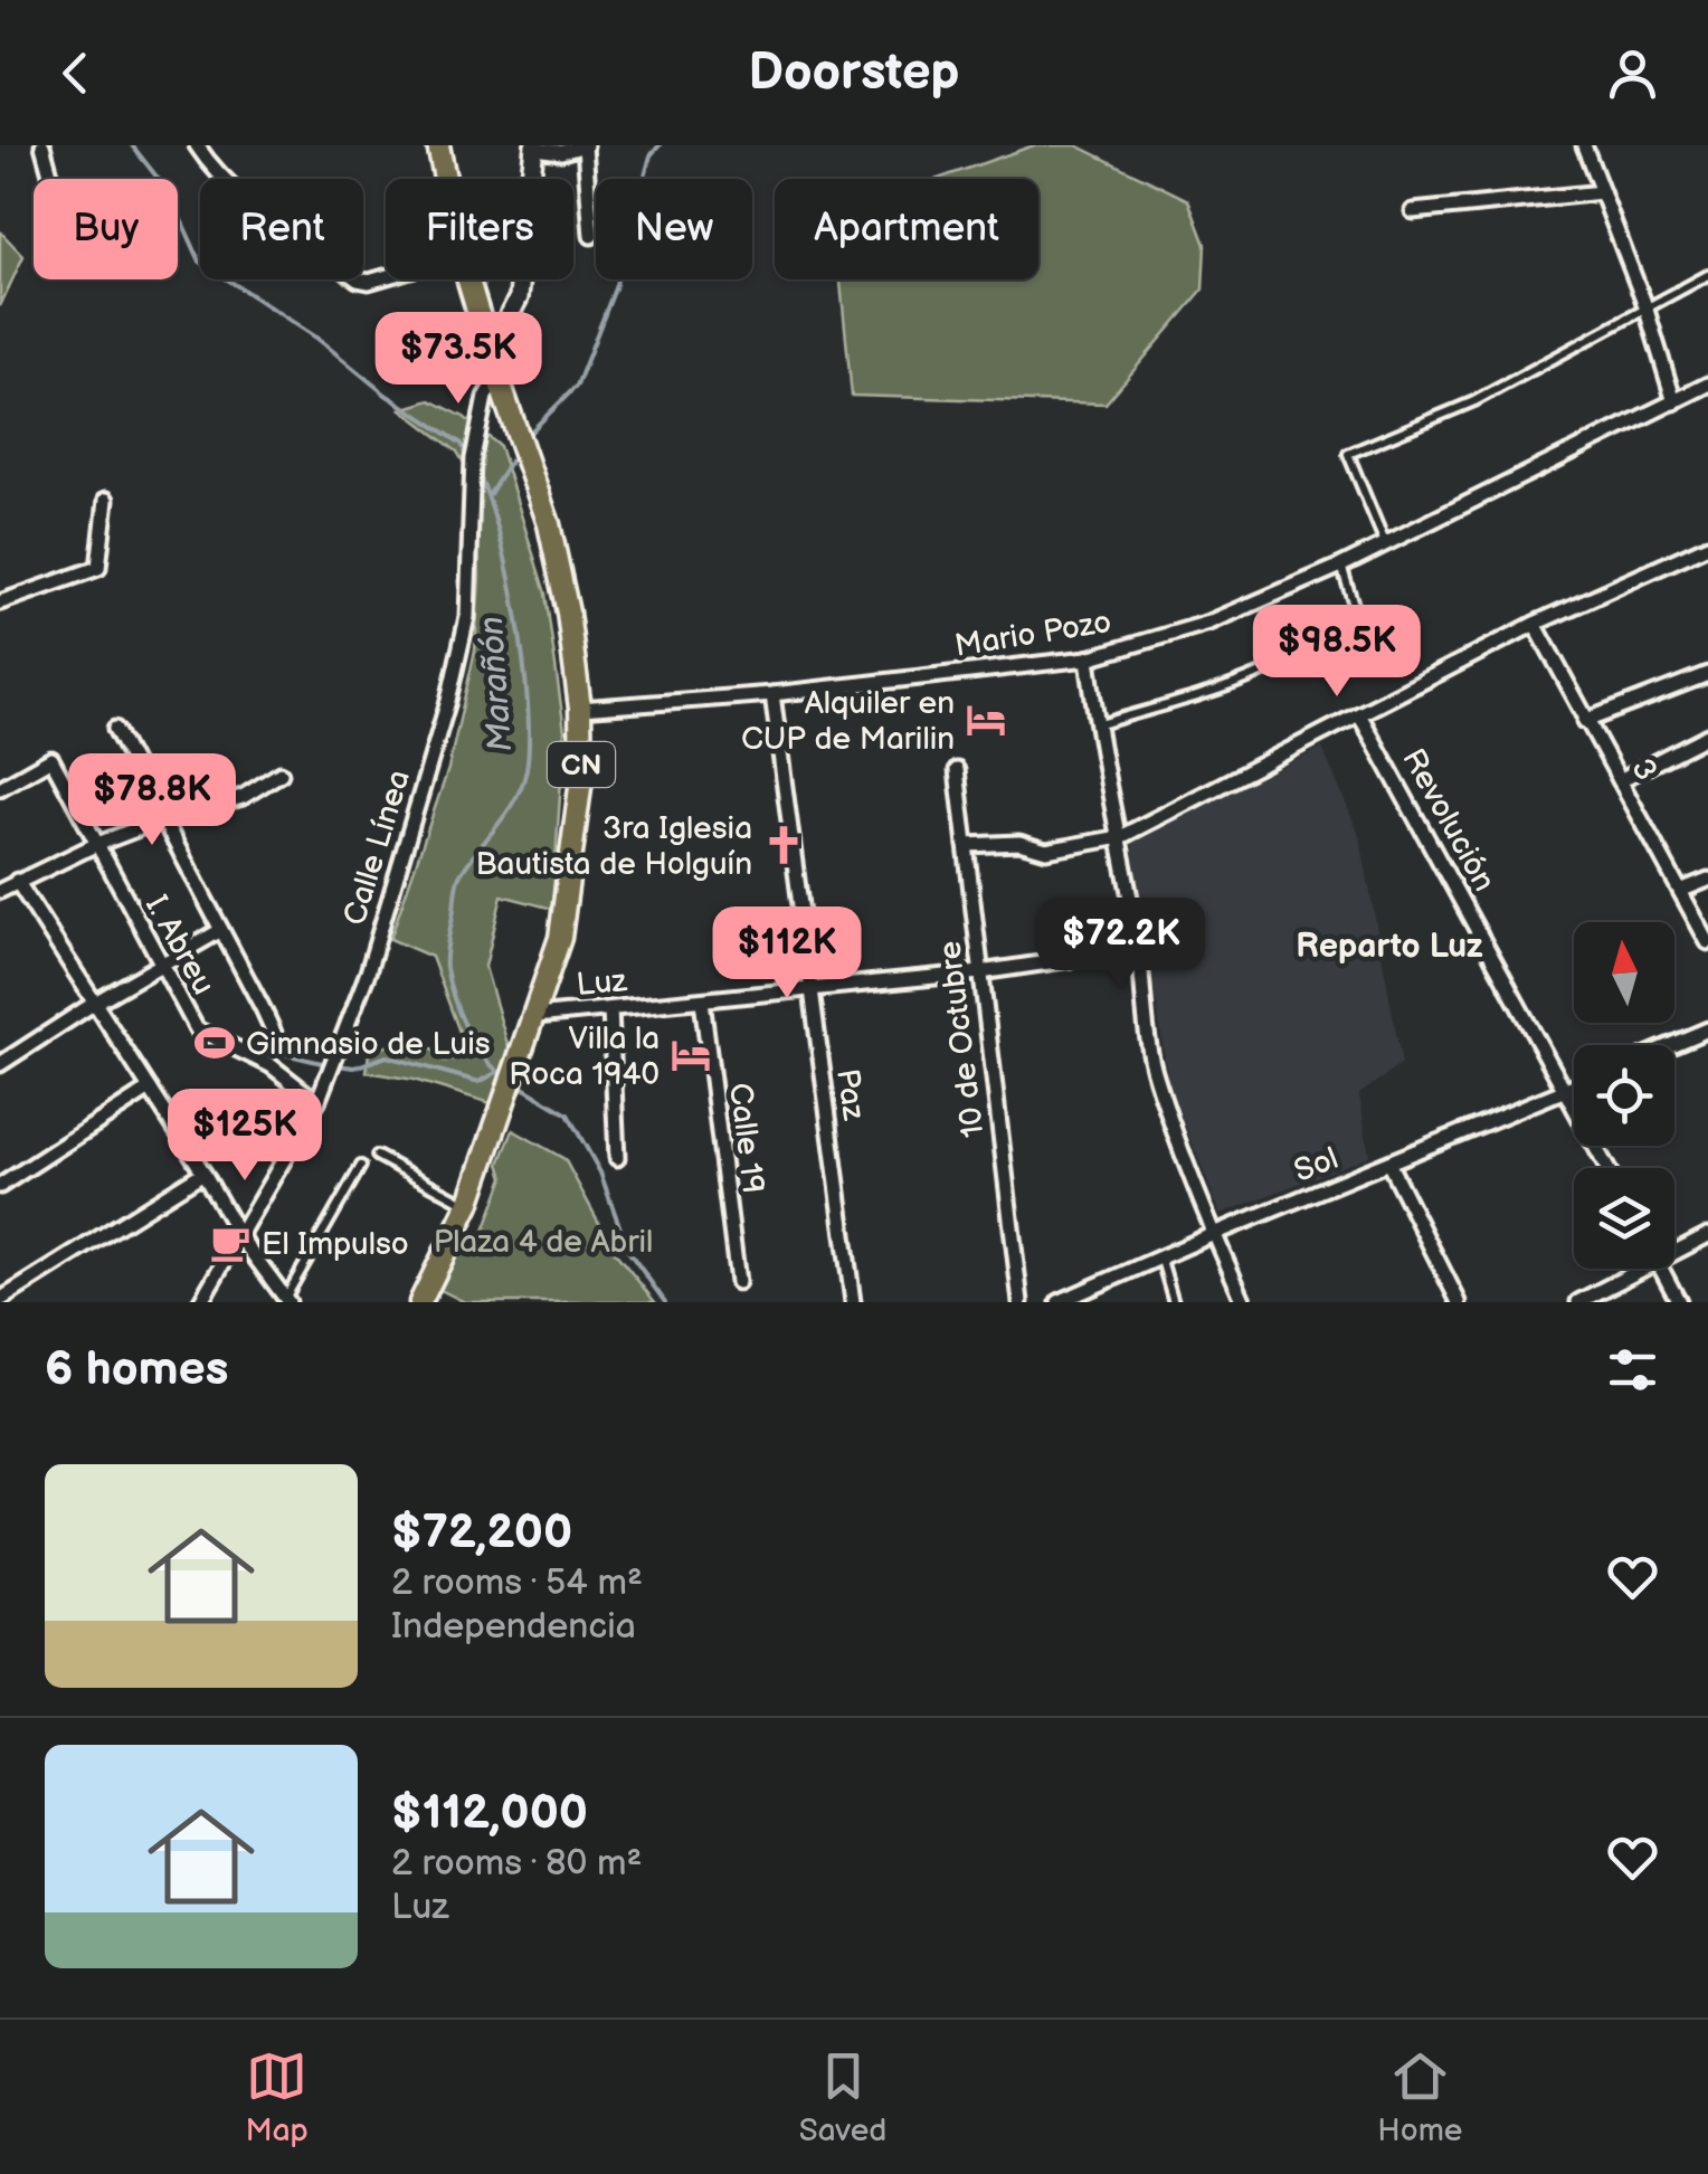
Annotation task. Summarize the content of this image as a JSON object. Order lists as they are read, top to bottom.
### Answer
{
  "streets": {
    "main road": ["CN"],
    "street": [
      "Mario Pozo",
      "3",
      "Revolución",
      "Calle Línea",
      "I. Abreu",
      "Luz",
      "10 de Octubre",
      "Paz",
      "Calle 19",
      "Sol"
    ]
  },
  "crossings": [
    ["Mario Pozo", "CN"],
    ["Mario Pozo", "Paz"],
    ["CN", "Calle Línea"],
    ["CN", "Luz"],
    ["Revolución", "Sol"],
    ["Calle Línea", "I. Abreu"],
    ["Luz", "10 de Octubre"],
    ["Luz", "Paz"],
    ["Luz", "Calle 19"]
  ],
  "districts": ["Reparto Luz"],
  "water": ["Marañón"],
  "parks": ["Plaza 4 de Abril"],
  "places": {
    "hotel": ["Alquiler en CUP de Marilin", "Villa la Roca 1940"],
    "church": ["3ra Iglesia Bautista de Holguín"],
    "sports": ["Gimnasio de Luis"],
    "cafe": ["El Impulso"]
  },
  "north": "top",
  "page": {
    "header": "Doorstep",
    "chip": [
      "Buy",
      "Rent",
      "Filters",
      "New",
      "Apartment"
    ],
    "price": [
      "$73.5K",
      "$98.5K",
      "$78.8K",
      "$72.2K",
      "$112K",
      "$125K"
    ],
    "heading": "6 homes",
    "list": [
      {
        "name": "$72,200",
        "note": "2 rooms · 54 m² · Independencia"
      },
      {
        "name": "$112,000",
        "note": "2 rooms · 80 m² · Luz"
      }
    ],
    "tabs": ["Map", "Saved", "Home"]
  }
}
